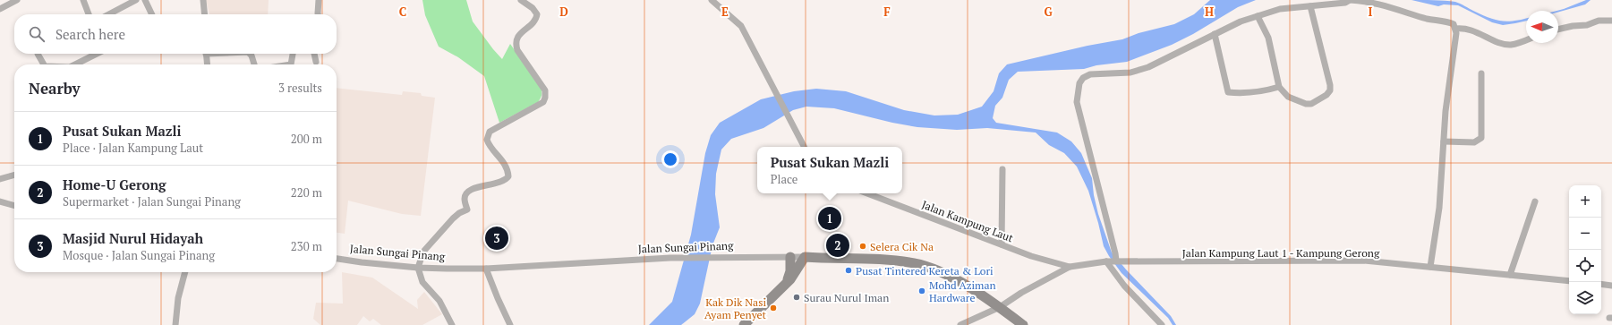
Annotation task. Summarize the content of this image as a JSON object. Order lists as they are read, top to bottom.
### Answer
{
  "streets": {
    "street": ["Jalan Kampung Laut", "Jalan Sungai Pinang", "Jalan Kampung Laut 1 - Kampung Gerong"]
  },
  "crossings": [
    ["Jalan Kampung Laut", "Jalan Kampung Laut 1 - Kampung Gerong"],
    ["Jalan Sungai Pinang", "Jalan Kampung Laut 1 - Kampung Gerong"]
  ],
  "places": [
    "Selera Cik Na",
    "Pusat Tintered Kereta & Lori",
    "Mohd Aziman Hardware",
    "Surau Nurul Iman",
    "Kak Dik Nasi Ayam Penyet"
  ],
  "north": "left",
  "page": {
    "search": "Search here",
    "heading": ["Nearby", "3 results"],
    "list": [
      {
        "mark": "1",
        "name": "Pusat Sukan Mazli",
        "note": "Place · Jalan Kampung Laut",
        "value": "200 m"
      },
      {
        "mark": "2",
        "name": "Home-U Gerong",
        "note": "Supermarket · Jalan Sungai Pinang",
        "value": "220 m"
      },
      {
        "mark": "3",
        "name": "Masjid Nurul Hidayah",
        "note": "Mosque · Jalan Sungai Pinang",
        "value": "230 m"
      }
    ],
    "popup": ["Pusat Sukan Mazli", "Place"],
    "map_buttons": ["+", "−"],
    "pins": ["1", "3", "2"]
  },
  "grid": {
    "columns": [
      "C",
      "D",
      "E",
      "F",
      "G",
      "H",
      "I"
    ]
  }
}
